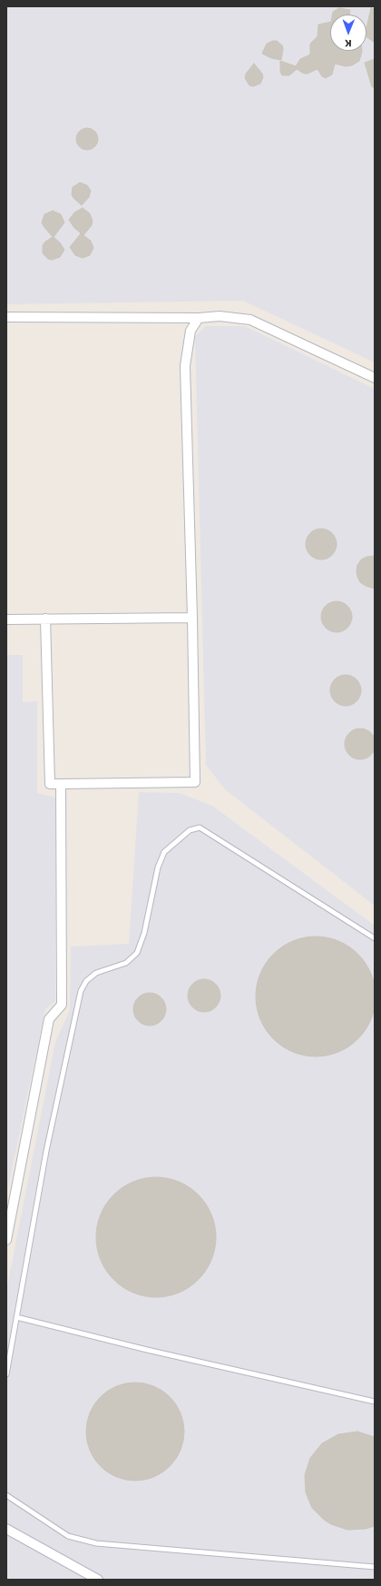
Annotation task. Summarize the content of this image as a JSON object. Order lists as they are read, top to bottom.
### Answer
{
  "north": "bottom"
}
